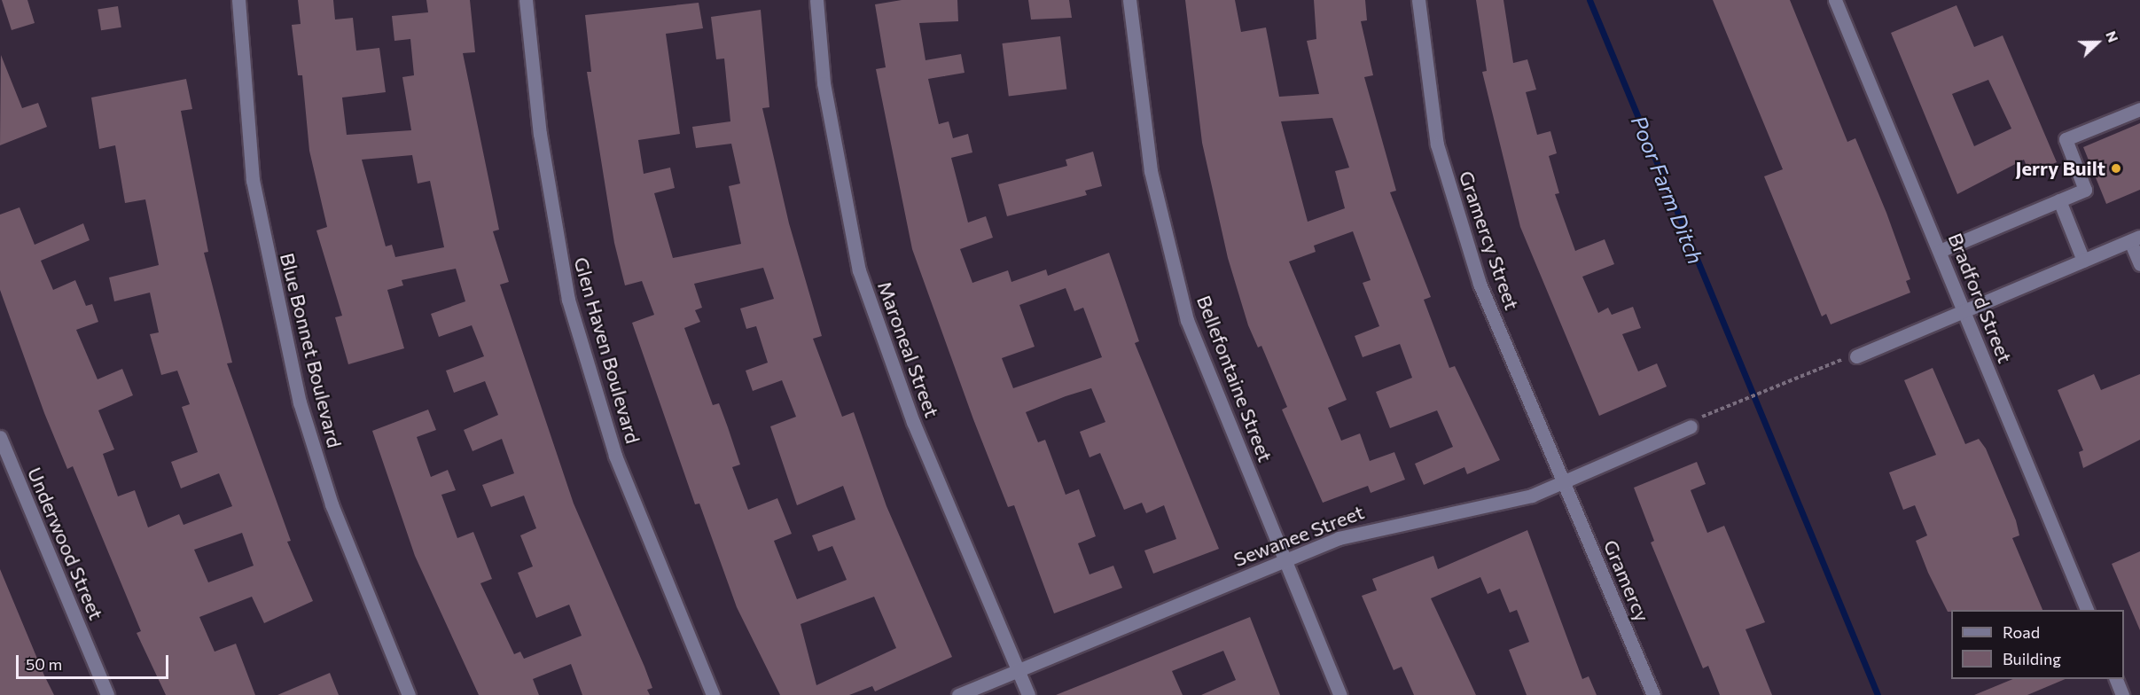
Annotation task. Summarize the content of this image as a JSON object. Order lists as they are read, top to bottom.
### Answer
{
  "streets": {
    "street": [
      "Gramercy Street",
      "Bradford Street",
      "Maroneal Street",
      "Blue Bonnet Boulevard",
      "Glen Haven Boulevard",
      "Bellefontaine Street",
      "Sewanee Street",
      "Underwood Street",
      "Gramercy"
    ]
  },
  "crossings": [
    ["Gramercy Street", "Sewanee Street"],
    ["Gramercy Street", "Gramercy"],
    ["Maroneal Street", "Sewanee Street"],
    ["Bellefontaine Street", "Sewanee Street"],
    ["Sewanee Street", "Gramercy"]
  ],
  "water": ["Poor Farm Ditch"],
  "places": ["Jerry Built"],
  "legend": ["Road", "Building"],
  "scale_bar": "50 m",
  "north": "right"
}
